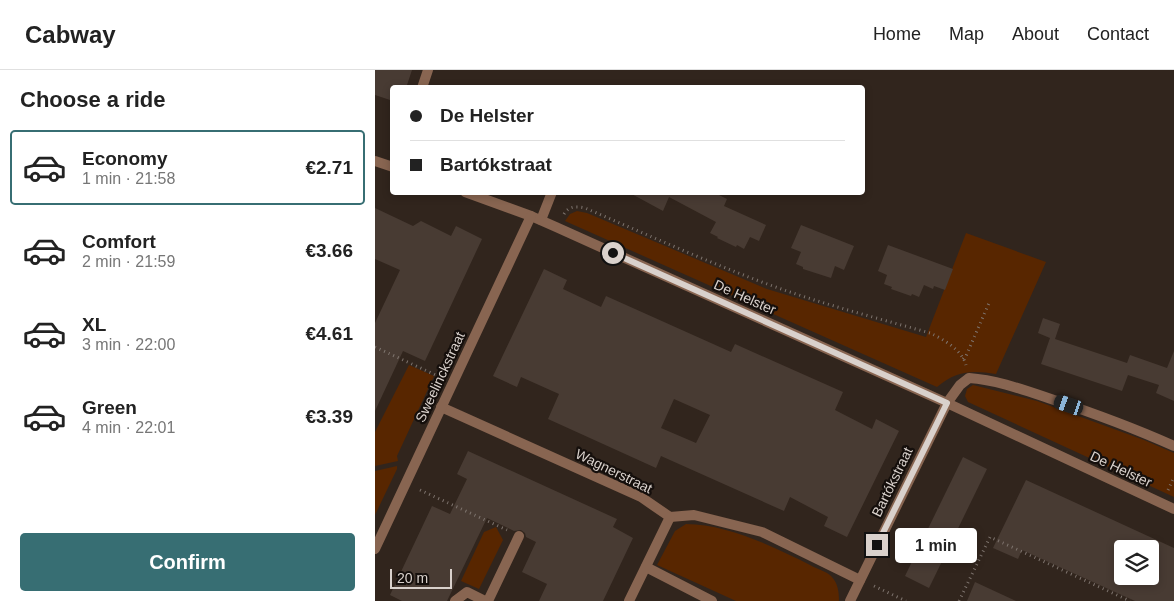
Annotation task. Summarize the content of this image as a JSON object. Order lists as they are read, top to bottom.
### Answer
{
  "streets": {
    "street": [
      "De Helster",
      "Sweelinckstraat",
      "Wagnerstraat",
      "Bartókstraat"
    ]
  },
  "crossings": [
    ["De Helster", "Sweelinckstraat"],
    ["De Helster", "Bartókstraat"],
    ["Sweelinckstraat", "Wagnerstraat"]
  ],
  "scale_bar": "20 m",
  "page": {
    "header": "Cabway",
    "nav": [
      "Home",
      "Map",
      "About",
      "Contact"
    ],
    "heading": "Choose a ride",
    "banner": ["De Helster", "Bartókstraat"],
    "list": [
      {
        "name": "Economy",
        "note": "1 min · 21:58",
        "value": "€2.71"
      },
      {
        "name": "Comfort",
        "note": "2 min · 21:59",
        "value": "€3.66"
      },
      {
        "name": "XL",
        "note": "3 min · 22:00",
        "value": "€4.61"
      },
      {
        "name": "Green",
        "note": "4 min · 22:01",
        "value": "€3.39"
      }
    ],
    "buttons": "Confirm",
    "bubble": "1 min",
    "scale": "20 m"
  }
}
